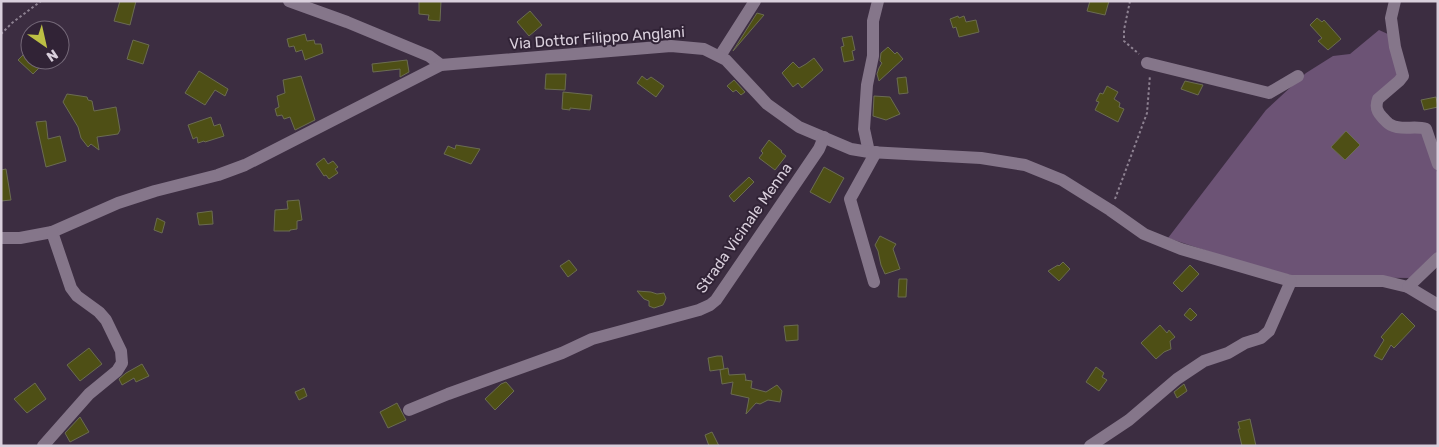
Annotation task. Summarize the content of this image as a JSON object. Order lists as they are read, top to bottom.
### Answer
{
  "streets": {
    "street": ["Via Dottor Filippo Anglani", "Strada Vicinale Menna"]
  },
  "crossings": [
    ["Via Dottor Filippo Anglani", "Strada Vicinale Menna"]
  ],
  "north": "bottom right"
}
